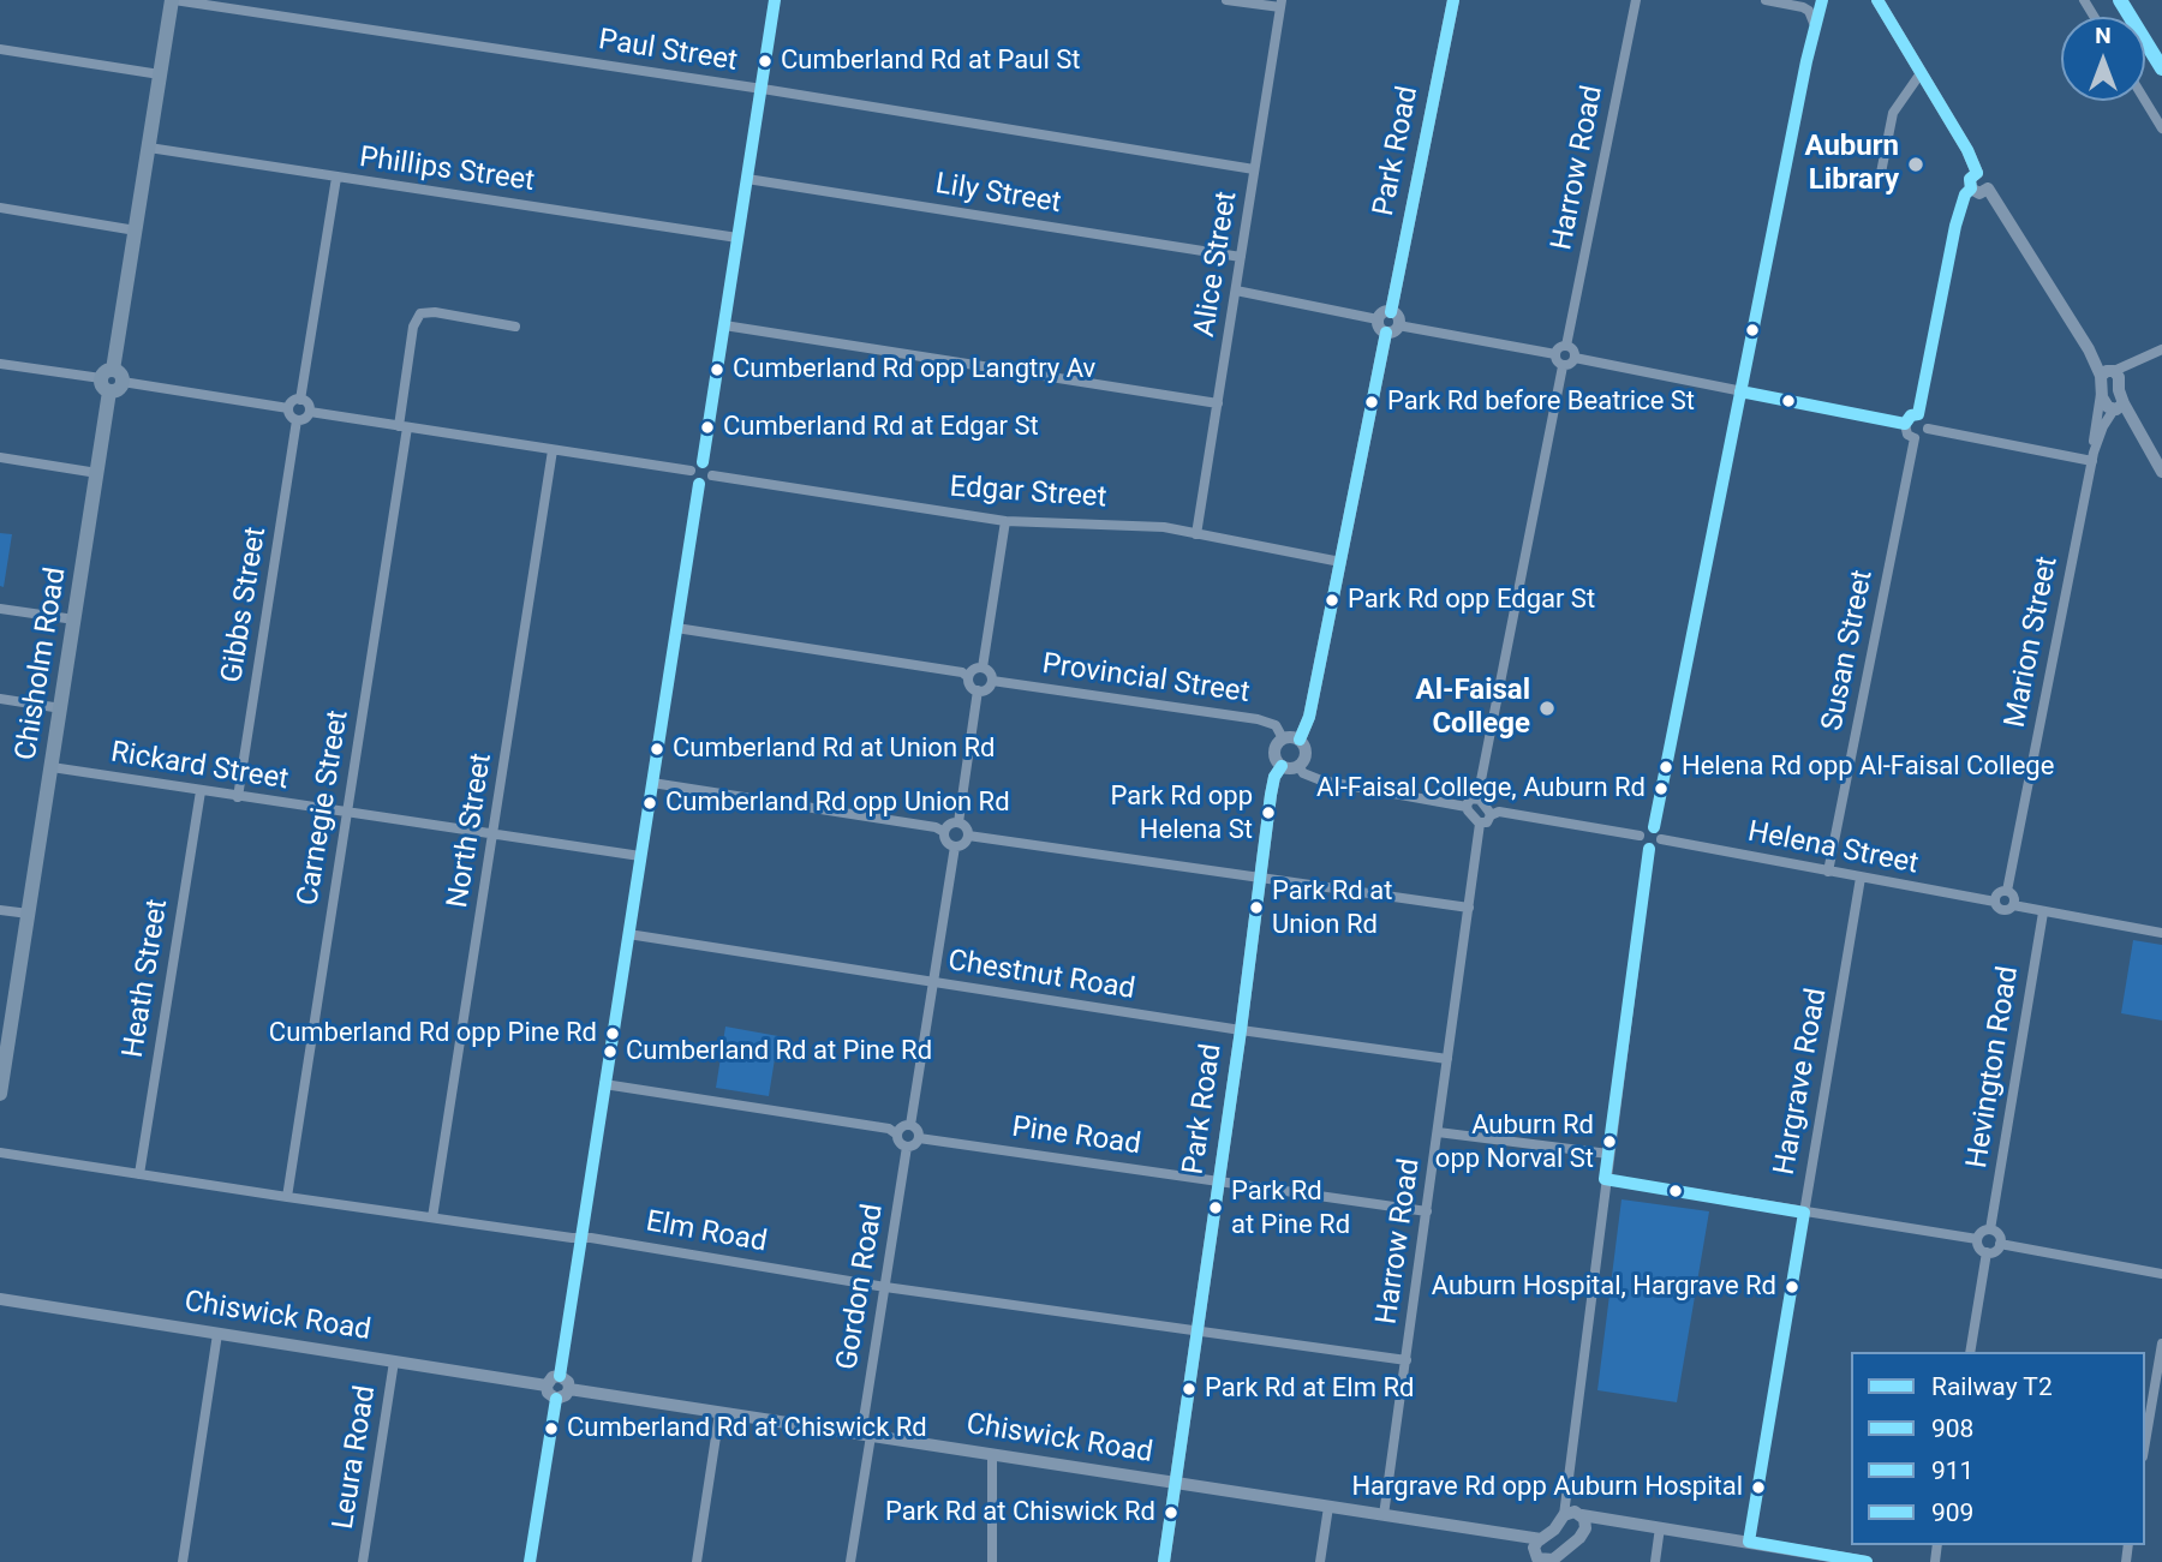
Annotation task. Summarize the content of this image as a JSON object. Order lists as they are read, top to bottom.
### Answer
{
  "streets": {
    "main road": ["Chisholm Road"],
    "street": [
      "Paul Street",
      "Park Road",
      "Harrow Road",
      "Phillips Street",
      "Lily Street",
      "Alice Street",
      "Edgar Street",
      "Gibbs Street",
      "Marion Street",
      "Susan Street",
      "Provincial Street",
      "Rickard Street",
      "Carnegie Street",
      "North Street",
      "Helena Street",
      "Chestnut Road",
      "Heath Street",
      "Hevington Road",
      "Hargrave Road",
      "Pine Road",
      "Elm Road",
      "Gordon Road",
      "Chiswick Road",
      "Leura Road"
    ]
  },
  "crossings": [
    ["Paul Street", "Alice Street"],
    ["Paul Street", "Chisholm Road"],
    ["Park Road", "Provincial Street"],
    ["Park Road", "Chestnut Road"],
    ["Park Road", "Pine Road"],
    ["Park Road", "Elm Road"],
    ["Park Road", "Chiswick Road"],
    ["Harrow Road", "Chestnut Road"],
    ["Harrow Road", "Pine Road"],
    ["Harrow Road", "Elm Road"],
    ["Harrow Road", "Chiswick Road"],
    ["Phillips Street", "Chisholm Road"],
    ["Lily Street", "Alice Street"],
    ["Alice Street", "Edgar Street"],
    ["Gibbs Street", "Rickard Street"],
    ["Marion Street", "Helena Street"],
    ["Susan Street", "Helena Street"],
    ["Chisholm Road", "Rickard Street"],
    ["Rickard Street", "Carnegie Street"],
    ["Rickard Street", "North Street"],
    ["Rickard Street", "Heath Street"],
    ["Carnegie Street", "Elm Road"],
    ["North Street", "Elm Road"],
    ["Helena Street", "Hargrave Road"],
    ["Heath Street", "Elm Road"],
    ["Pine Road", "Gordon Road"],
    ["Elm Road", "Gordon Road"],
    ["Gordon Road", "Chiswick Road"],
    ["Chiswick Road", "Leura Road"]
  ],
  "places": [
    "Cumberland Rd at Paul St",
    "Auburn Library",
    "Cumberland Rd opp Langtry Av",
    "Park Rd before Beatrice St",
    "Cumberland Rd at Edgar St",
    "Park Rd opp Edgar St",
    "Al-Faisal College",
    "Cumberland Rd at Union Rd",
    "Helena Rd opp Al-Faisal College",
    "Al-Faisal College, Auburn Rd",
    "Cumberland Rd opp Union Rd",
    "Park Rd opp Helena St",
    "Park Rd at Union Rd",
    "Cumberland Rd opp Pine Rd",
    "Cumberland Rd at Pine Rd",
    "Auburn Rd opp Norval St",
    "Park Rd at Pine Rd",
    "Auburn Hospital, Hargrave Rd",
    "Park Rd at Elm Rd",
    "Cumberland Rd at Chiswick Rd",
    "Hargrave Rd opp Auburn Hospital",
    "Park Rd at Chiswick Rd"
  ],
  "lines": [
    "rail line T2",
    "transit line 908",
    "transit line 911",
    "transit line 909"
  ],
  "legend": [
    "Railway T2",
    "908",
    "911",
    "909"
  ],
  "north": "top"
}
